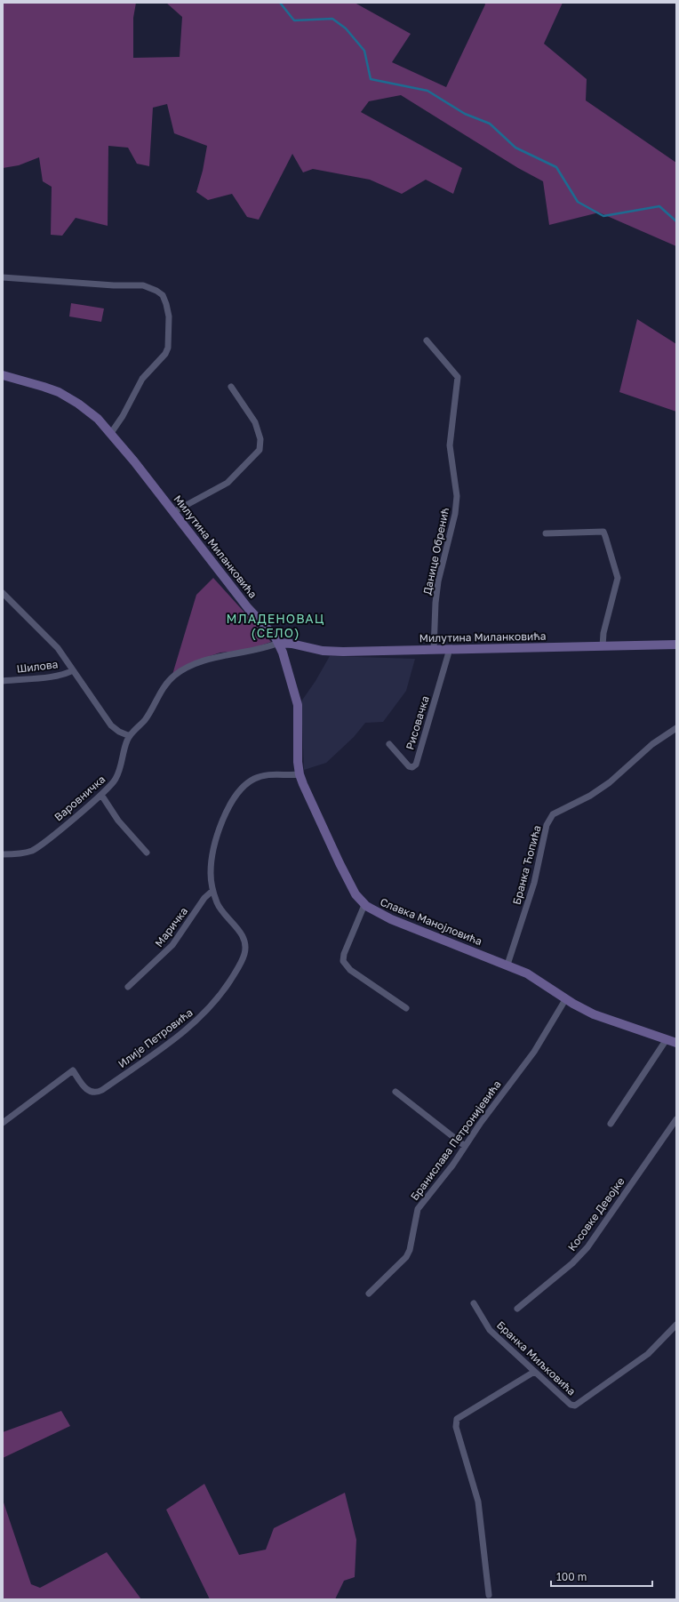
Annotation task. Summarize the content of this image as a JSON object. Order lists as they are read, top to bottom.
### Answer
{
  "streets": {
    "main road": ["Милутина Миланковића", "Славка Манојловића"],
    "street": [
      "Данице Обренић",
      "Шилова",
      "Рисовачка",
      "Варовничка",
      "Бранка Ћопића",
      "Маричка",
      "Илије Петровића",
      "Бранислава Петронијевића",
      "Косовке Девојке",
      "Бранка Миљковића"
    ]
  },
  "crossings": [
    ["Милутина Миланковића", "Данице Обренић"],
    ["Милутина Миланковића", "Рисовачка"],
    ["Милутина Миланковића", "Варовничка"],
    ["Милутина Миланковића", "Славка Манојловића"],
    ["Варовничка", "Славка Манојловића"],
    ["Бранка Ћопића", "Славка Манојловића"],
    ["Славка Манојловића", "Илије Петровића"],
    ["Славка Манојловића", "Бранислава Петронијевића"],
    ["Маричка", "Илије Петровића"]
  ],
  "districts": ["МЛАДЕНОВАЦ (СЕЛО)"],
  "scale_bar": "100 m"
}
